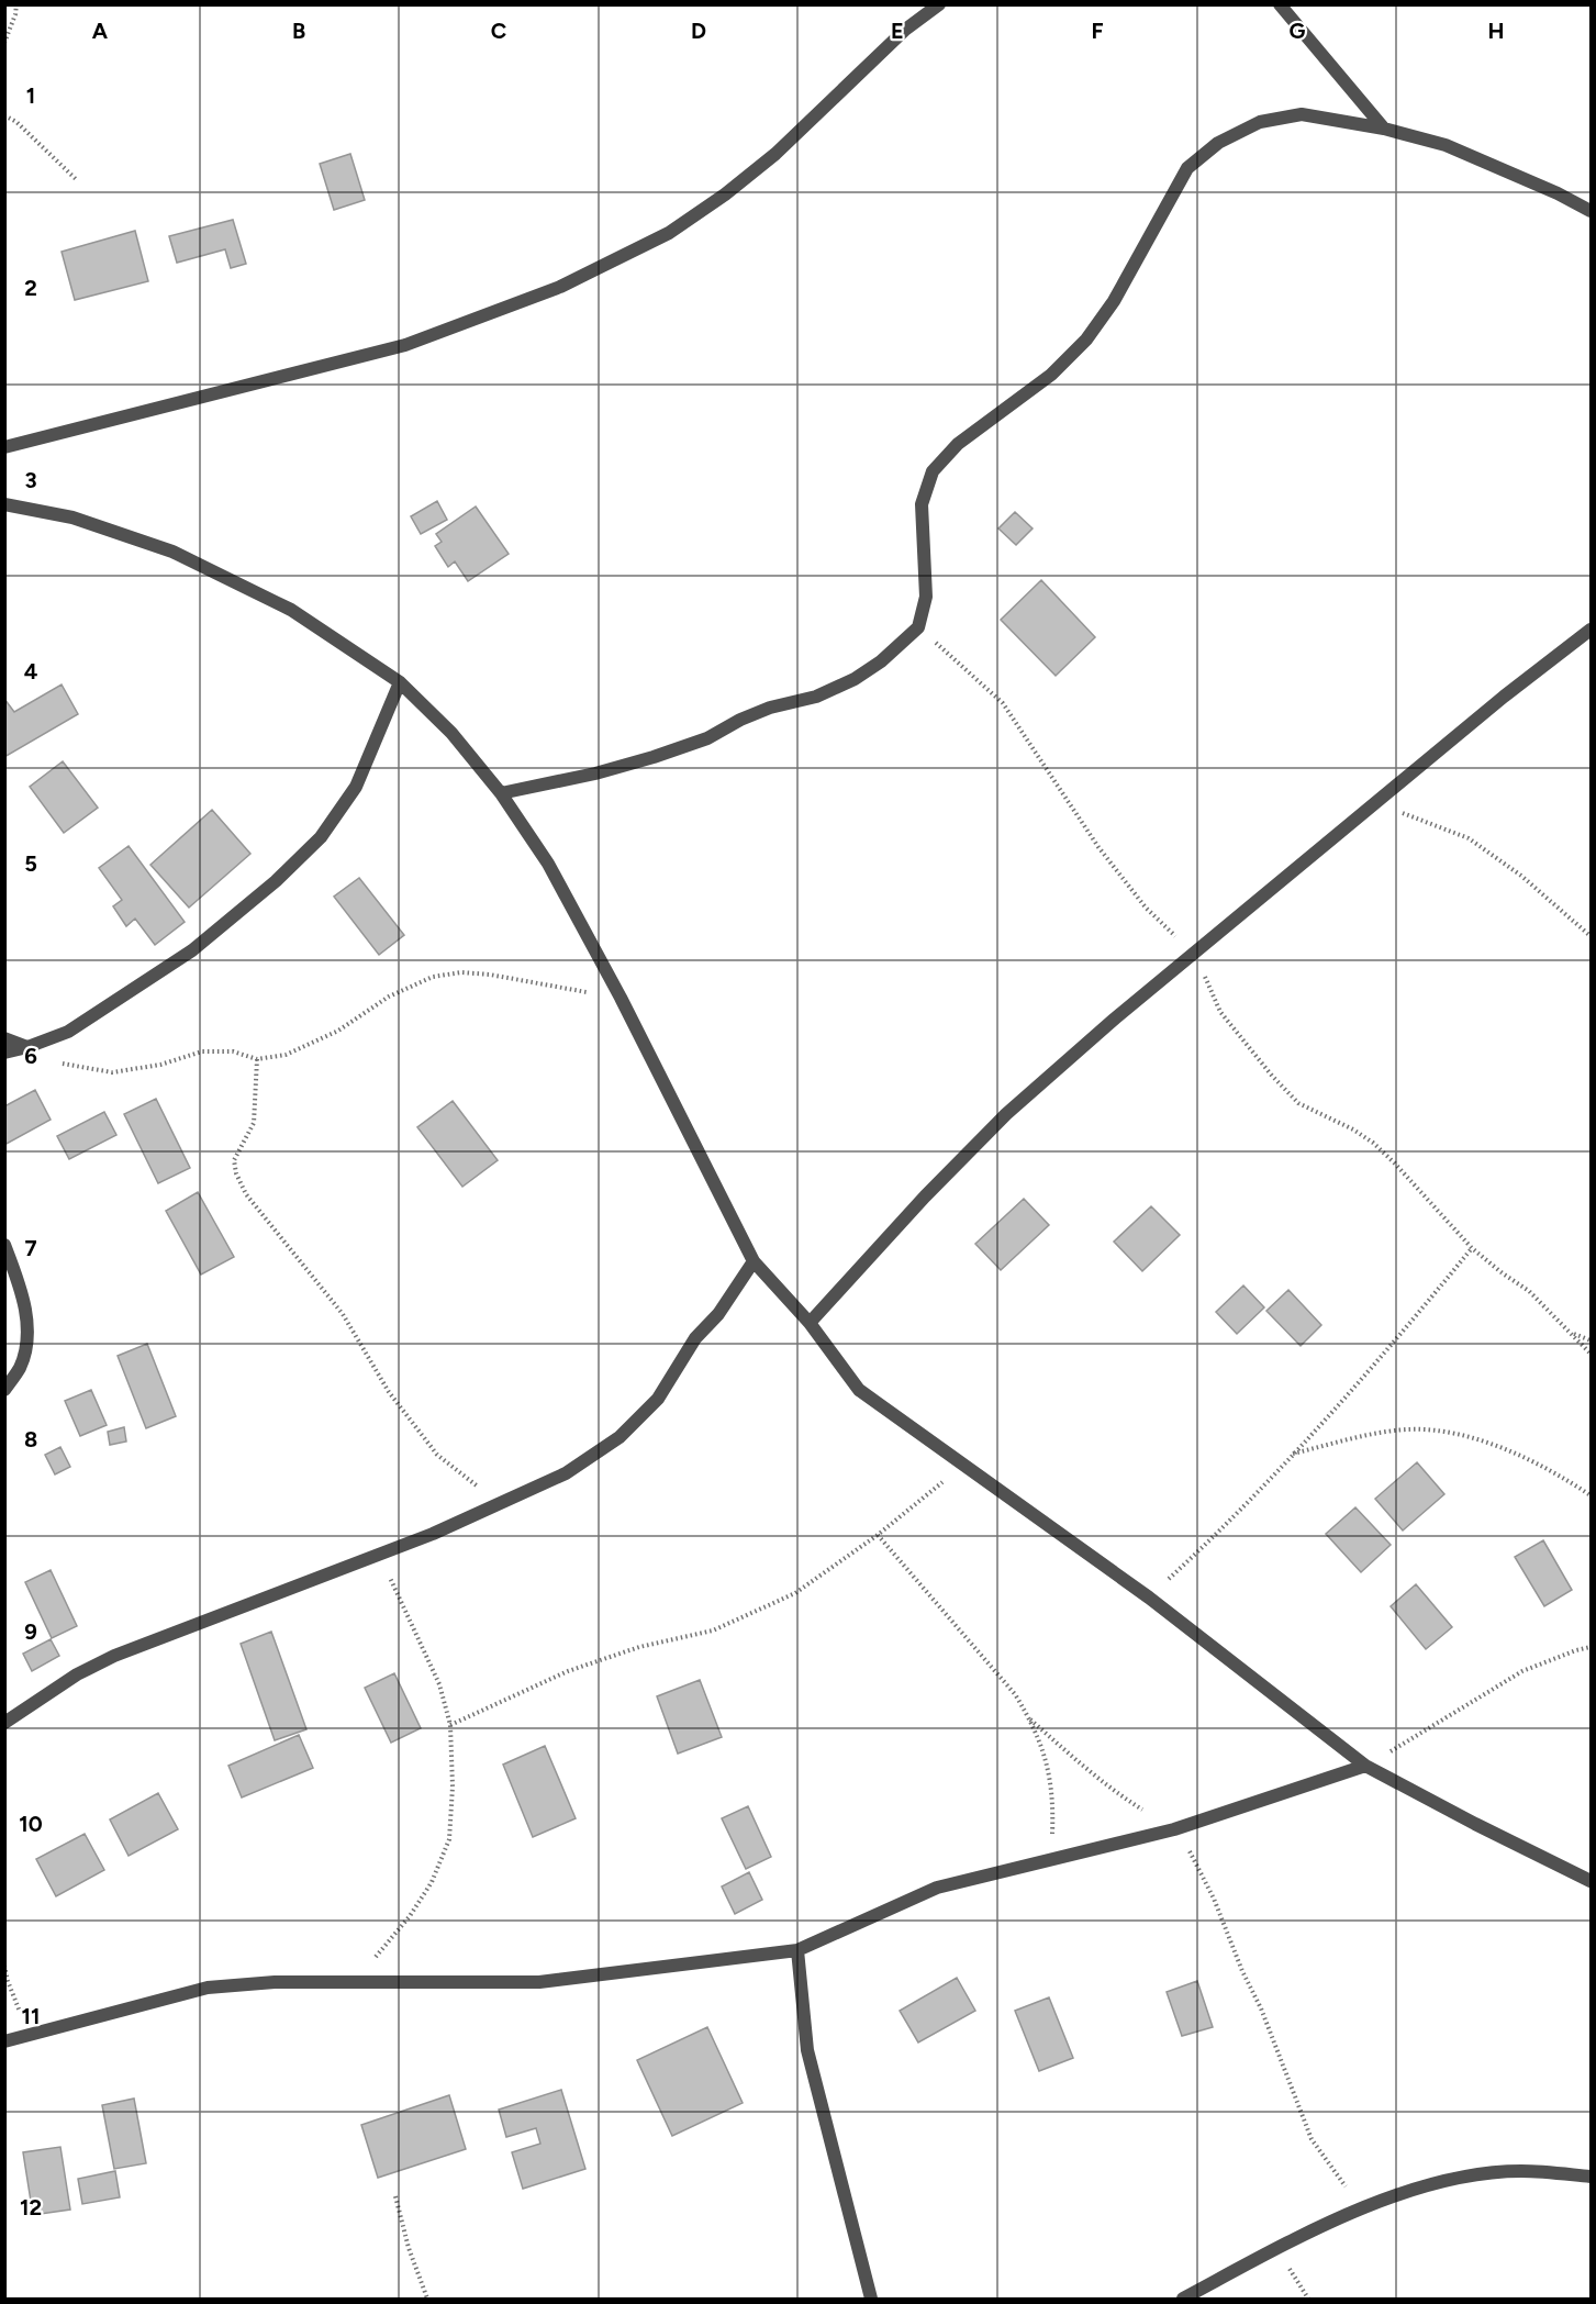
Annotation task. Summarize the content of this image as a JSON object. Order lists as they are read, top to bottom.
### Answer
{
  "grid": {
    "columns": [
      "A",
      "B",
      "C",
      "D",
      "E",
      "F",
      "G",
      "H"
    ],
    "rows": [
      "1",
      "2",
      "3",
      "4",
      "5",
      "6",
      "7",
      "8",
      "9",
      "10",
      "11",
      "12"
    ]
  }
}
